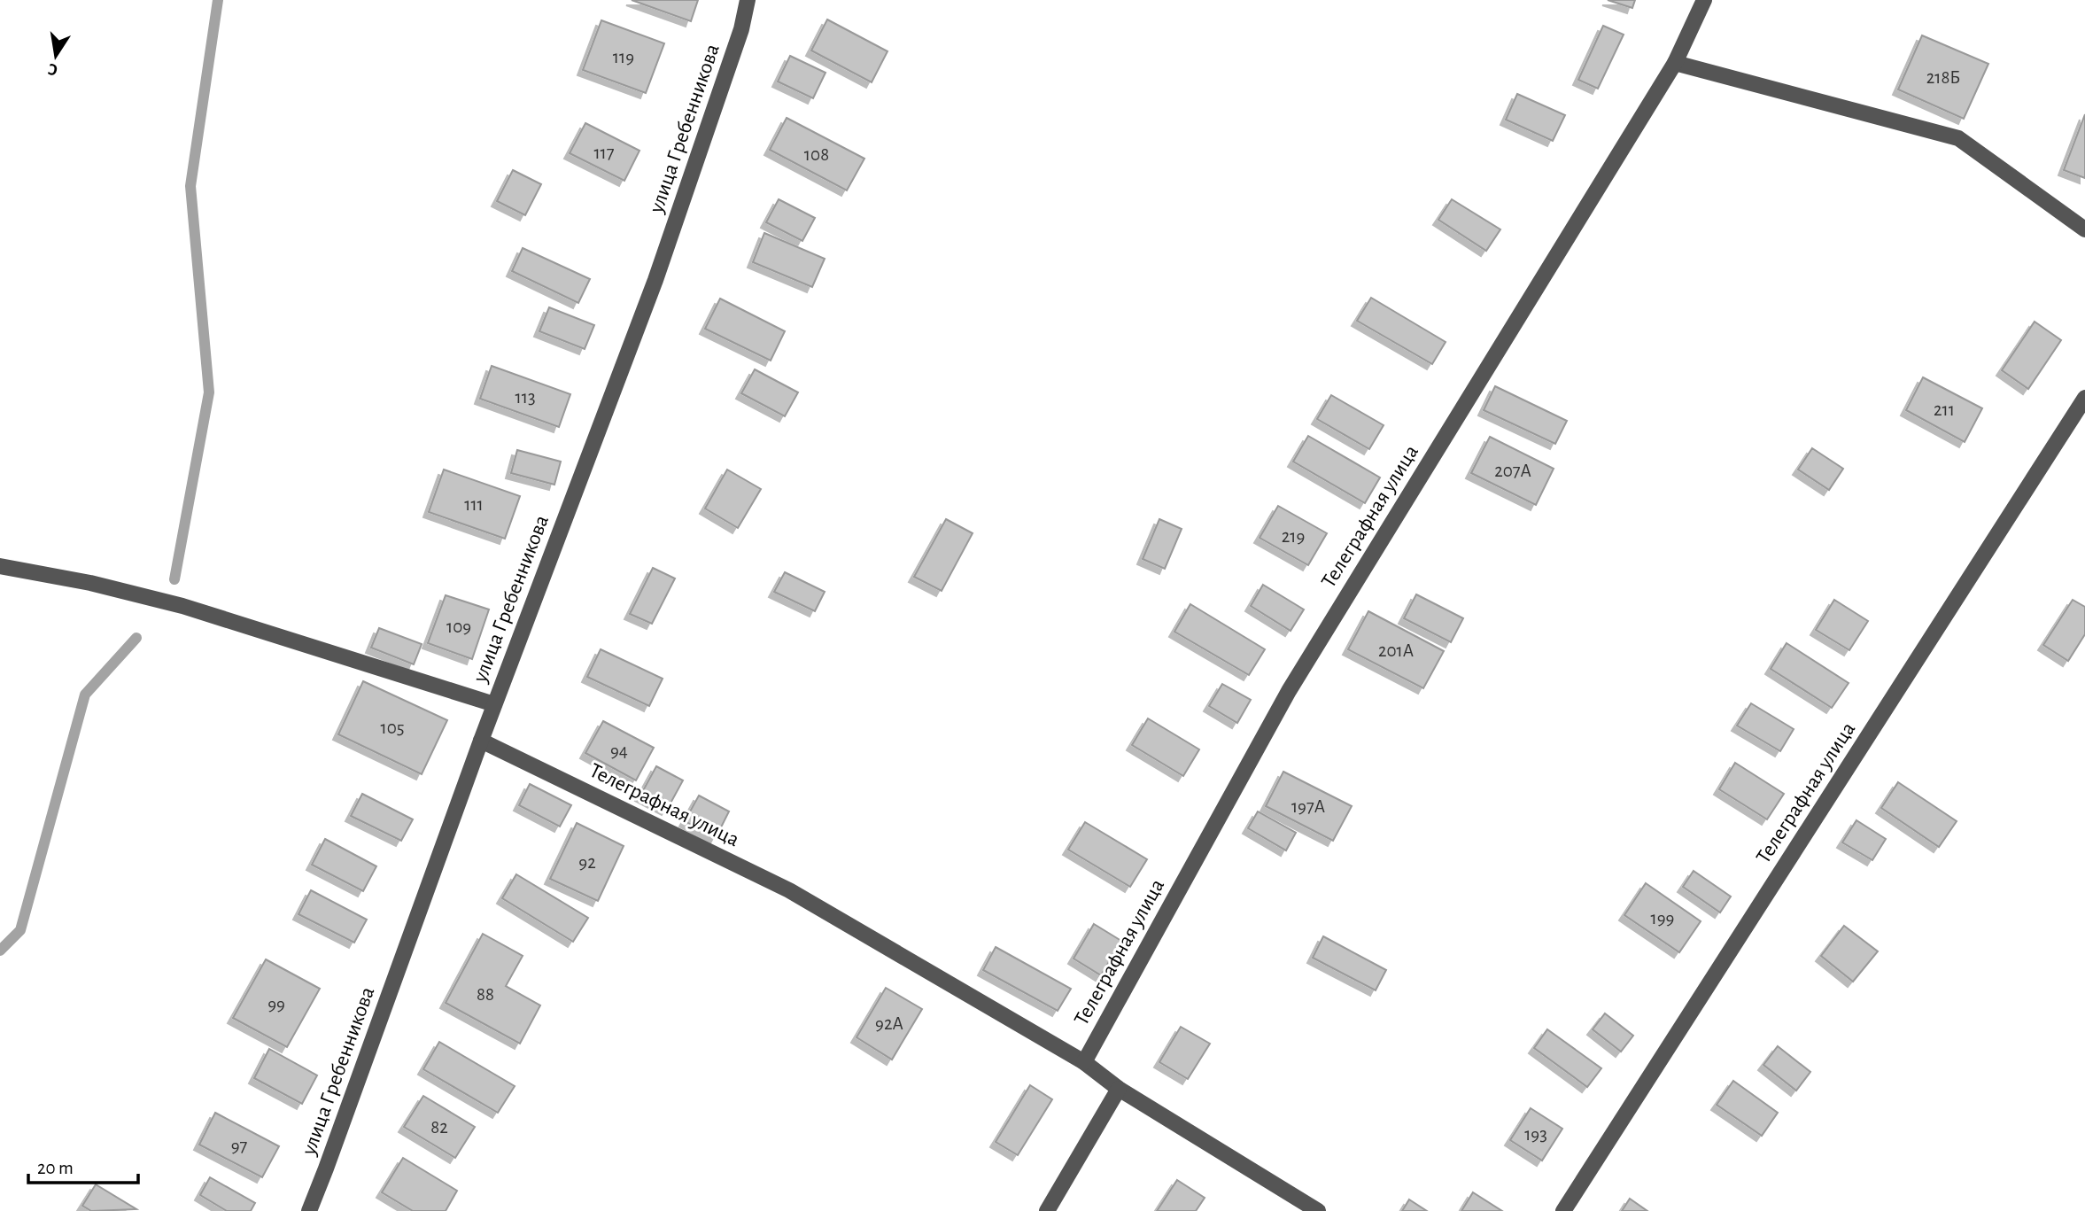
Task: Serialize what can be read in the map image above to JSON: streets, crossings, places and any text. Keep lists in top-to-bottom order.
{
  "streets": {
    "street": ["улица Гребенникова", "Телеграфная улица"]
  },
  "crossings": [
    ["улица Гребенникова", "Телеграфная улица"]
  ],
  "house_numbers": [
    "119",
    "218Б",
    "117",
    "108",
    "113",
    "211",
    "207А",
    "111",
    "219",
    "109",
    "201А",
    "105",
    "94",
    "197А",
    "92",
    "199",
    "88",
    "99",
    "92А",
    "82",
    "193",
    "97"
  ],
  "scale_bar": "20 m",
  "north": "bottom"
}
